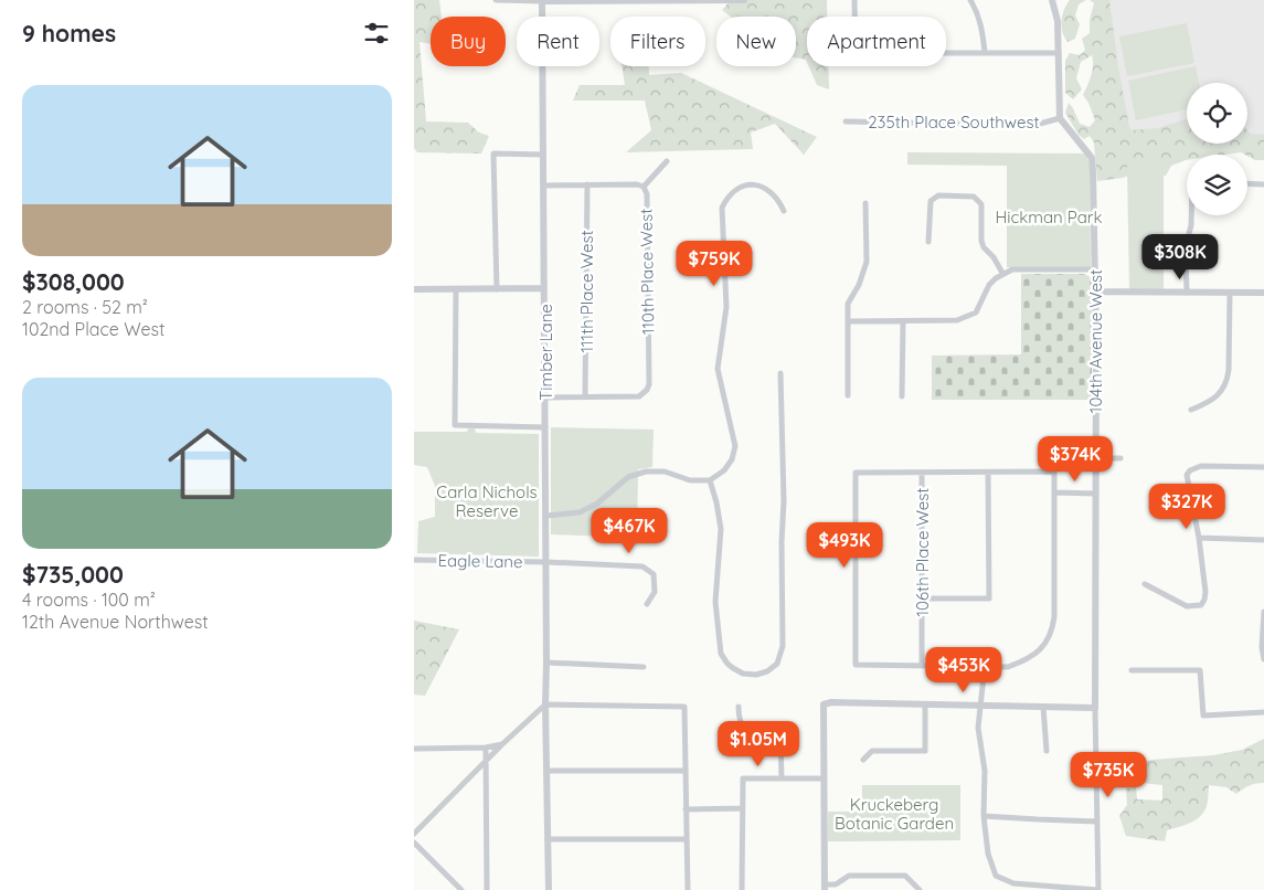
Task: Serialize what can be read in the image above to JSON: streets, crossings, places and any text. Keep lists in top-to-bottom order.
{
  "streets": {
    "street": [
      "235th Place Southwest",
      "110th Place West",
      "111th Place West",
      "104th Avenue West",
      "Timber Lane",
      "106th Place West",
      "Eagle Lane"
    ]
  },
  "crossings": [
    ["235th Place Southwest", "104th Avenue West"],
    ["110th Place West", "111th Place West"],
    ["Timber Lane", "Eagle Lane"]
  ],
  "parks": ["Hickman Park", "Carla Nichols Reserve", "Kruckeberg Botanic Garden"],
  "page": {
    "heading": "9 homes",
    "chip": [
      "Buy",
      "Rent",
      "Filters",
      "New",
      "Apartment"
    ],
    "list": [
      {
        "name": "$308,000",
        "note": "2 rooms · 52 m² · 102nd Place West"
      },
      {
        "name": "$735,000",
        "note": "4 rooms · 100 m² · 12th Avenue Northwest"
      }
    ],
    "price": [
      "$308K",
      "$759K",
      "$374K",
      "$327K",
      "$467K",
      "$493K",
      "$453K",
      "$1.05M",
      "$735K"
    ]
  }
}
